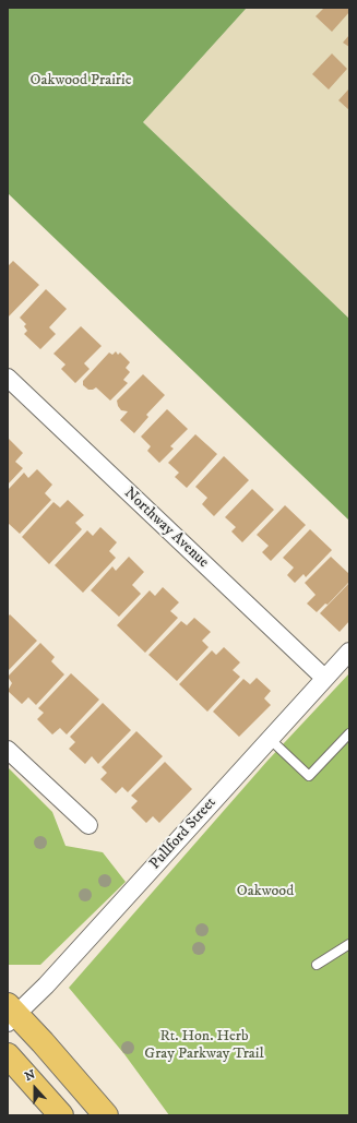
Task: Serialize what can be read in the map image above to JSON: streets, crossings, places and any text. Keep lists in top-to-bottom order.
{
  "streets": {
    "street": ["Northway Avenue", "Pullford Street"]
  },
  "crossings": [
    ["Northway Avenue", "Pullford Street"]
  ],
  "parks": ["Oakwood Prairie", "Oakwood", "Rt. Hon. Herb Gray Parkway Trail"],
  "north": "top"
}
